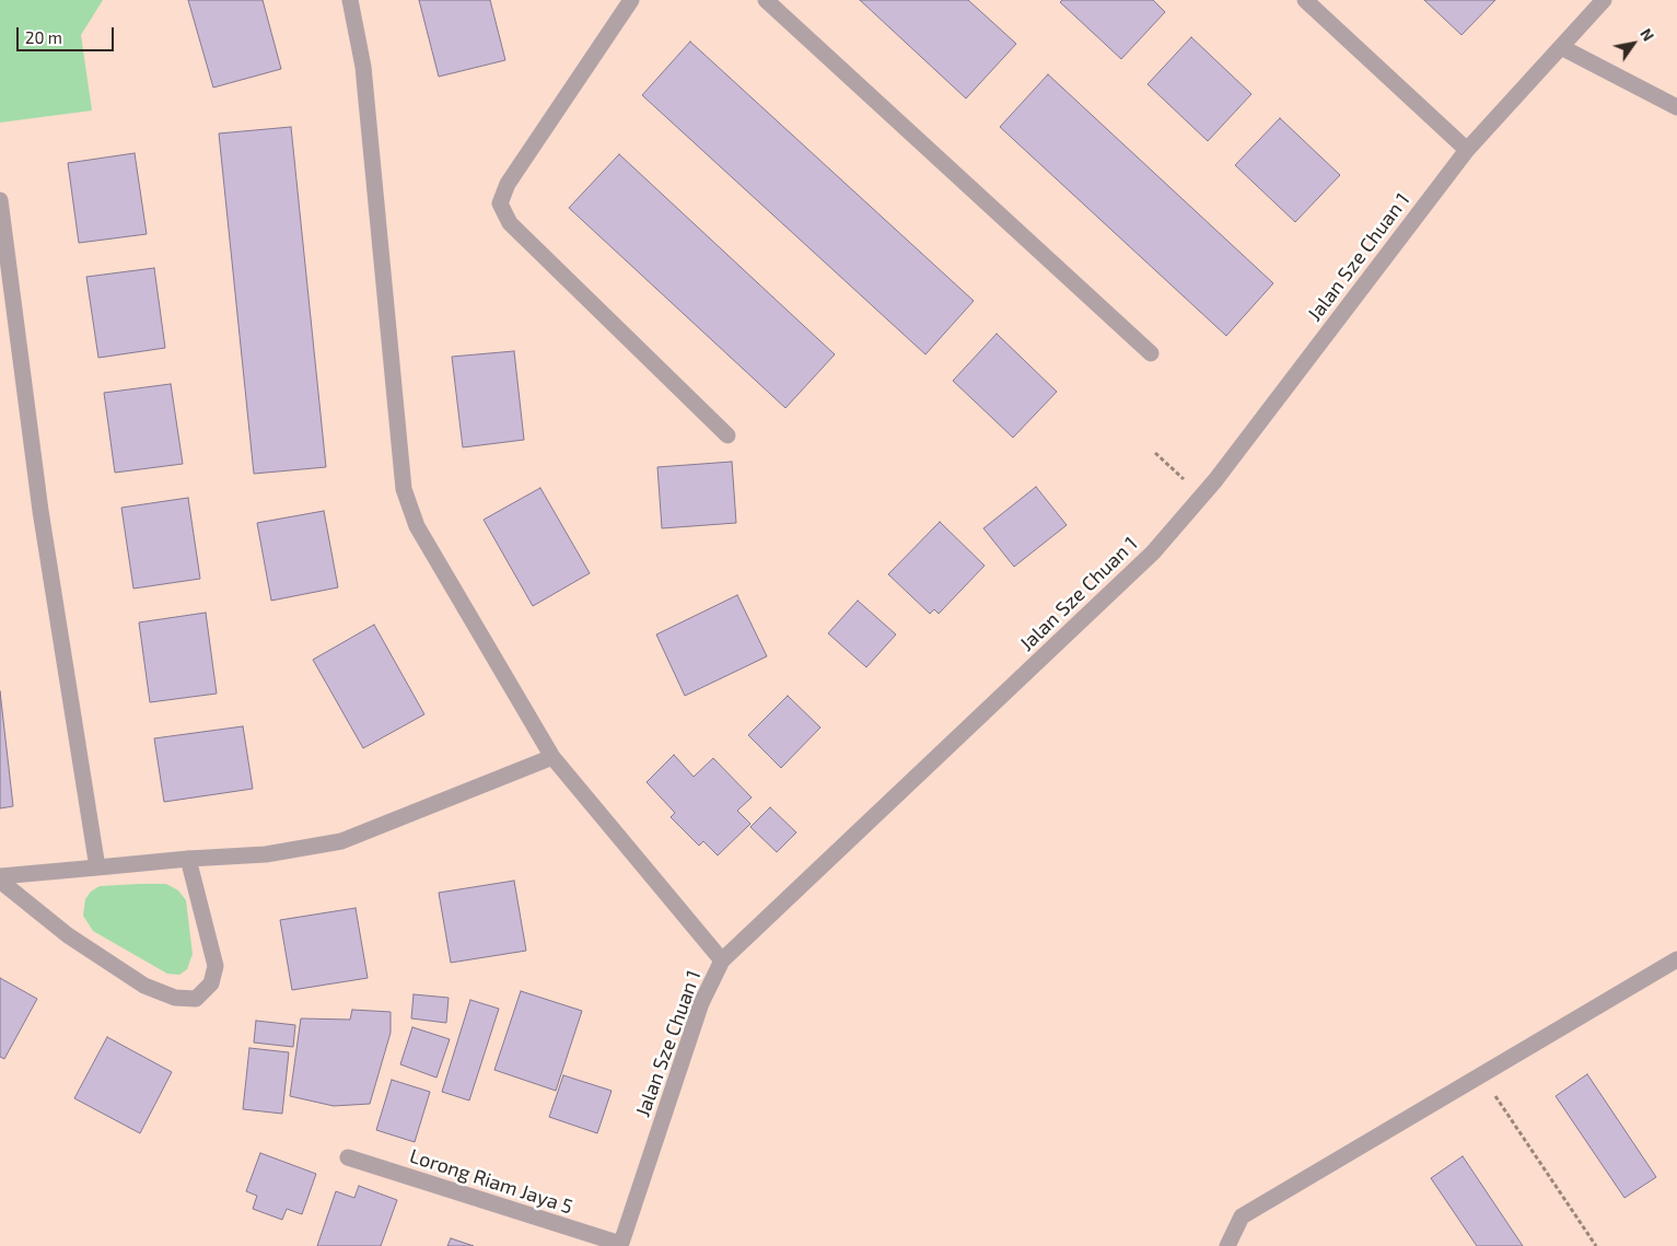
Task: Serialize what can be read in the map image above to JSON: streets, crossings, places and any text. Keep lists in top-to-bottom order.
{
  "streets": {
    "street": ["Jalan Sze Chuan 1", "Lorong Riam Jaya 5"]
  },
  "crossings": [
    ["Jalan Sze Chuan 1", "Lorong Riam Jaya 5"]
  ],
  "scale_bar": "20 m",
  "north": "top right"
}
